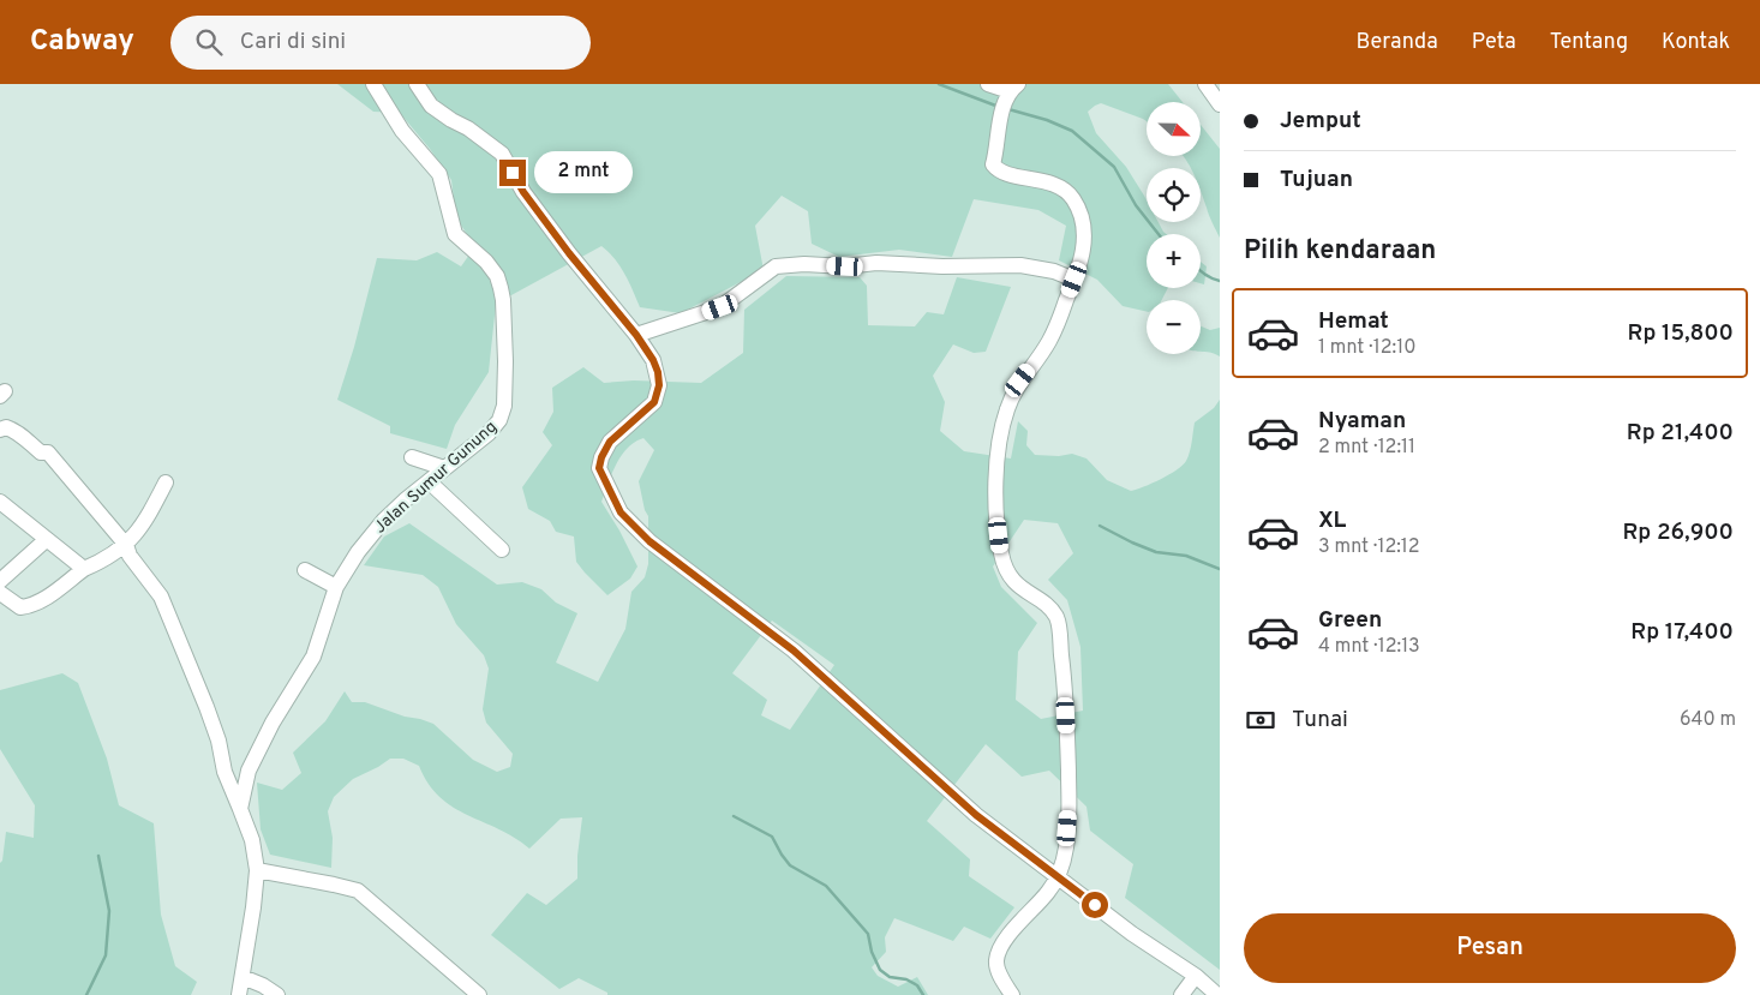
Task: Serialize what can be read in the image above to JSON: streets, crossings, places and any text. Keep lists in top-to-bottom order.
{
  "streets": {
    "street": ["Jalan Sumur Gunung"]
  },
  "north": "right",
  "page": {
    "header": "Cabway",
    "search": "Cari di sini",
    "nav": [
      "Beranda",
      "Peta",
      "Tentang",
      "Kontak"
    ],
    "banner": ["Jemput", "Tujuan"],
    "map_buttons": ["+", "−"],
    "bubble": "2 mnt",
    "heading": "Pilih kendaraan",
    "list": [
      {
        "name": "Hemat",
        "note": "1 mnt · 12:10",
        "value": "Rp 15,800"
      },
      {
        "name": "Nyaman",
        "note": "2 mnt · 12:11",
        "value": "Rp 21,400"
      },
      {
        "name": "XL",
        "note": "3 mnt · 12:12",
        "value": "Rp 26,900"
      },
      {
        "name": "Green",
        "note": "4 mnt · 12:13",
        "value": "Rp 17,400"
      }
    ],
    "pay": ["Tunai", "640 m"],
    "buttons": "Pesan"
  }
}
